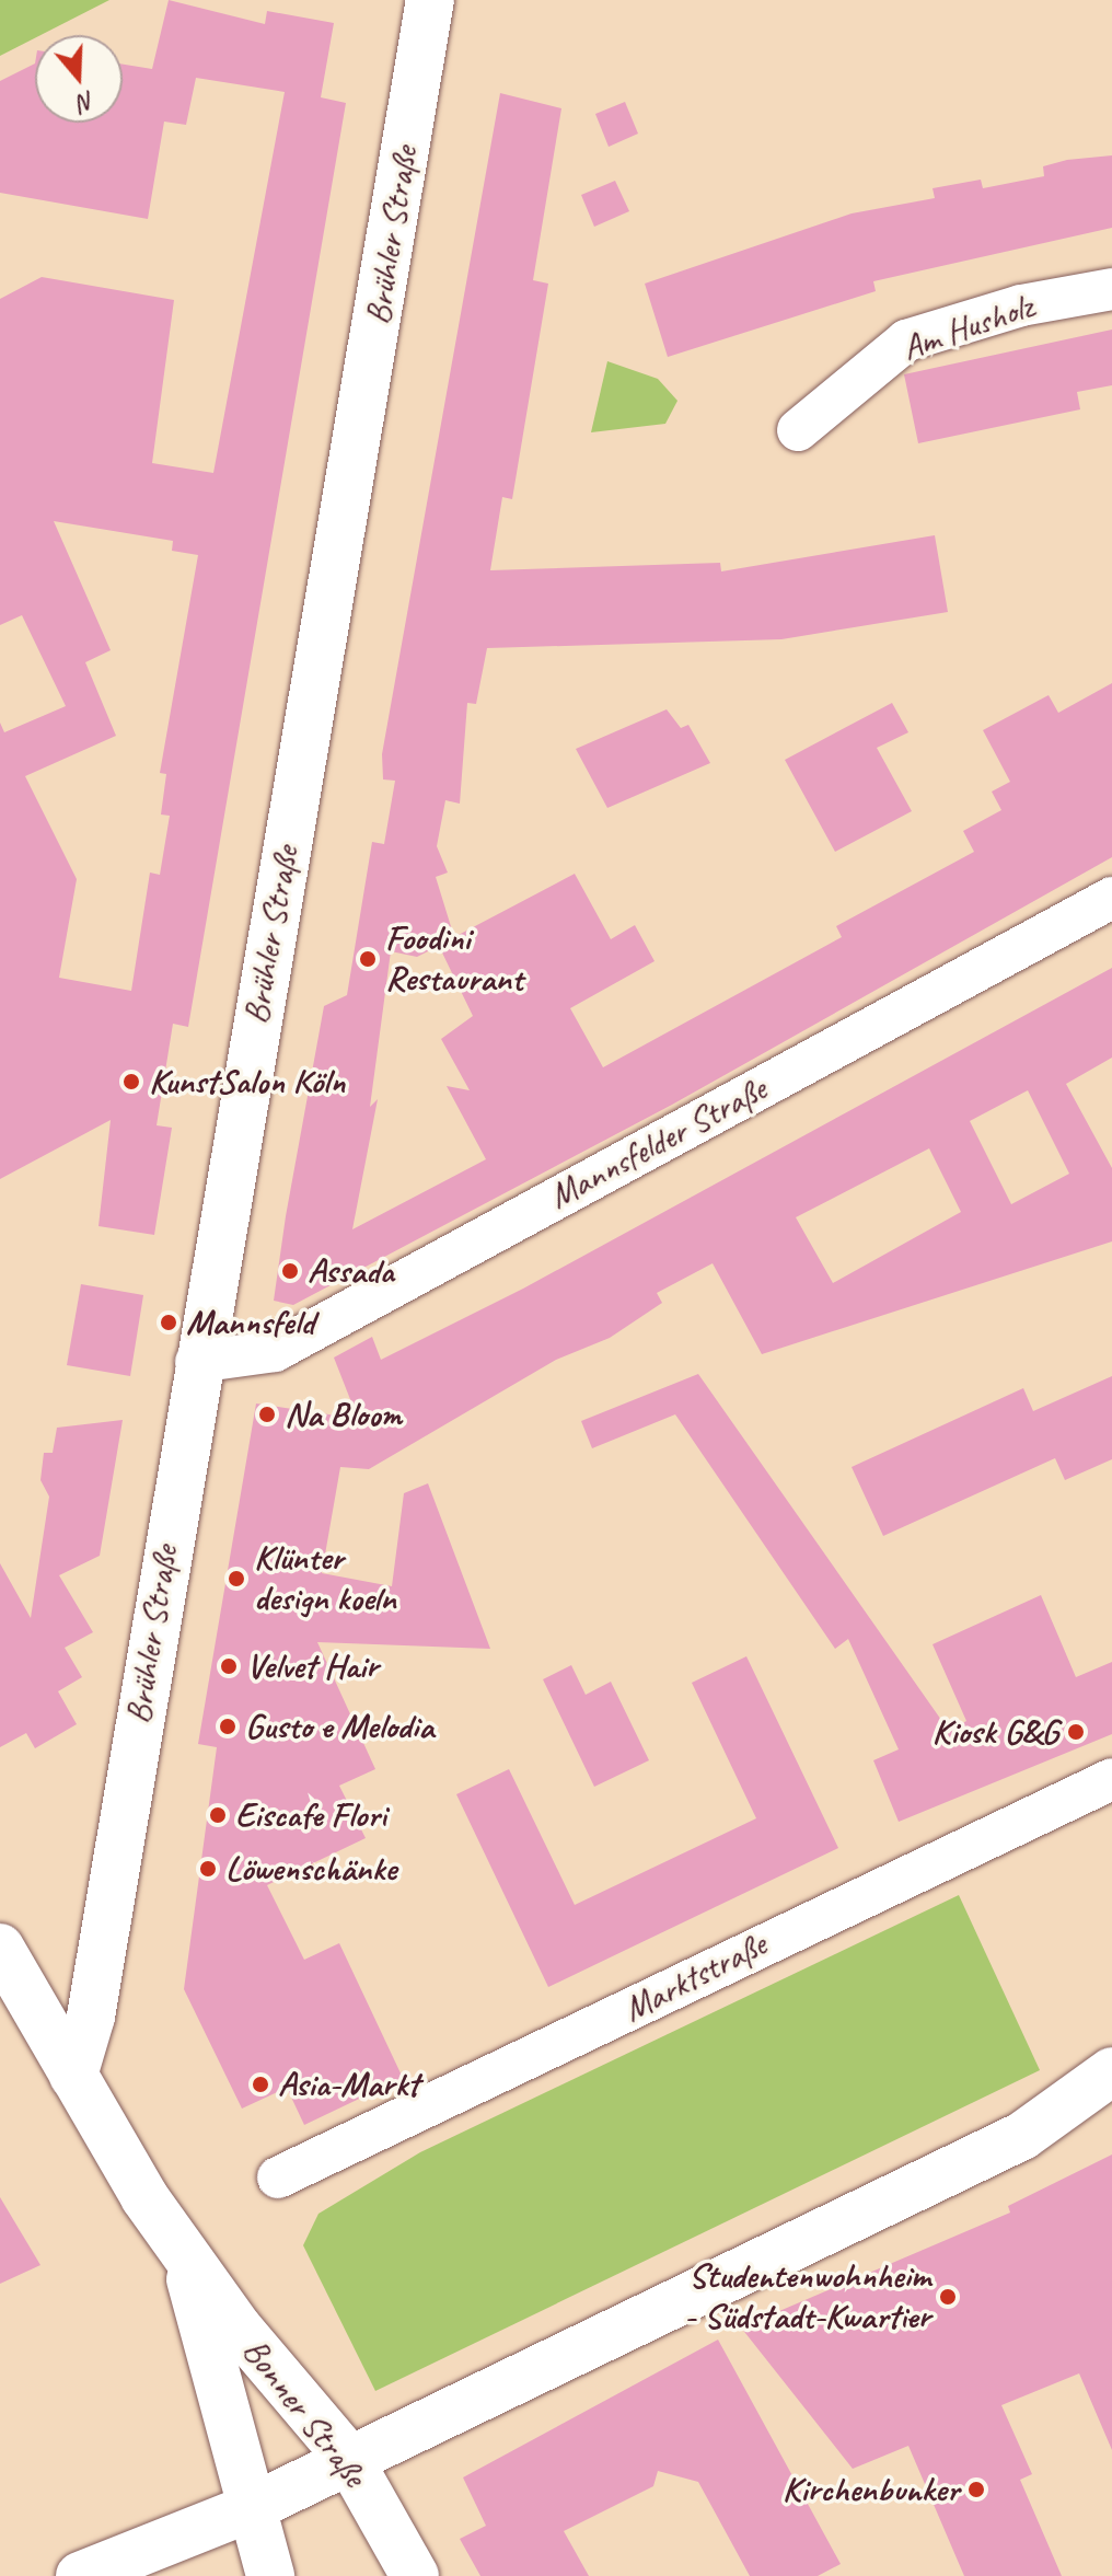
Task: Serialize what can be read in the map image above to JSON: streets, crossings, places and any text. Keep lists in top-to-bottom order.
{
  "streets": {
    "main road": ["Brühler Straße", "Bonner Straße"],
    "street": ["Am Husholz", "Mannsfelder Straße", "Marktstraße"]
  },
  "crossings": [
    ["Brühler Straße", "Mannsfelder Straße"],
    ["Brühler Straße", "Bonner Straße"]
  ],
  "places": [
    "Foodini Restaurant",
    "KunstSalon Köln",
    "Assada",
    "Mannsfeld",
    "Na Bloom",
    "Klünter design koeln",
    "Velvet Hair",
    "Gusto e Melodia",
    "Kiosk G&G",
    "Eiscafe Flori",
    "Löwenschänke",
    "Asia-Markt",
    "Studentenwohnheim - Südstadt-Kwartier",
    "Kirchenbunker"
  ],
  "north": "bottom"
}
